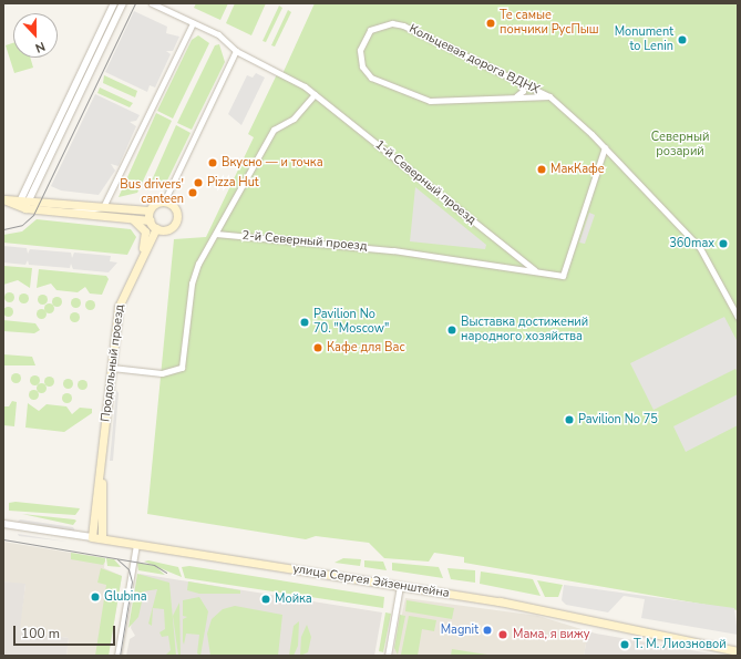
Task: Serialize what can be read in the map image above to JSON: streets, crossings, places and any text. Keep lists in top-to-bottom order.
{
  "streets": {
    "main road": ["Продольный проезд", "улица Сергея Эйзенштейна"],
    "street": ["Кольцевая дорога ВДНХ", "1-й Северный проезд", "2-й Северный проезд"]
  },
  "crossings": [
    ["Кольцевая дорога ВДНХ", "2-й Северный проезд"],
    ["1-й Северный проезд", "2-й Северный проезд"],
    ["Продольный проезд", "улица Сергея Эйзенштейна"]
  ],
  "parks": ["Северный розарий"],
  "places": [
    "Те самые пончики РусПыш",
    "Monument to Lenin",
    "Вкусно — и точка",
    "МакКафе",
    "Pizza Hut",
    "Bus drivers' canteen",
    "360max",
    "Pavilion No 70. \"Moscow\"",
    "Выставка достижений народного хозяйства",
    "Кафе для Вас",
    "Pavilion No 75",
    "Glubina",
    "Мойка",
    "Magnit",
    "Мама, я вижу",
    "Т. М. Лиозновой"
  ],
  "scale_bar": "100 m",
  "north": "bottom"
}
